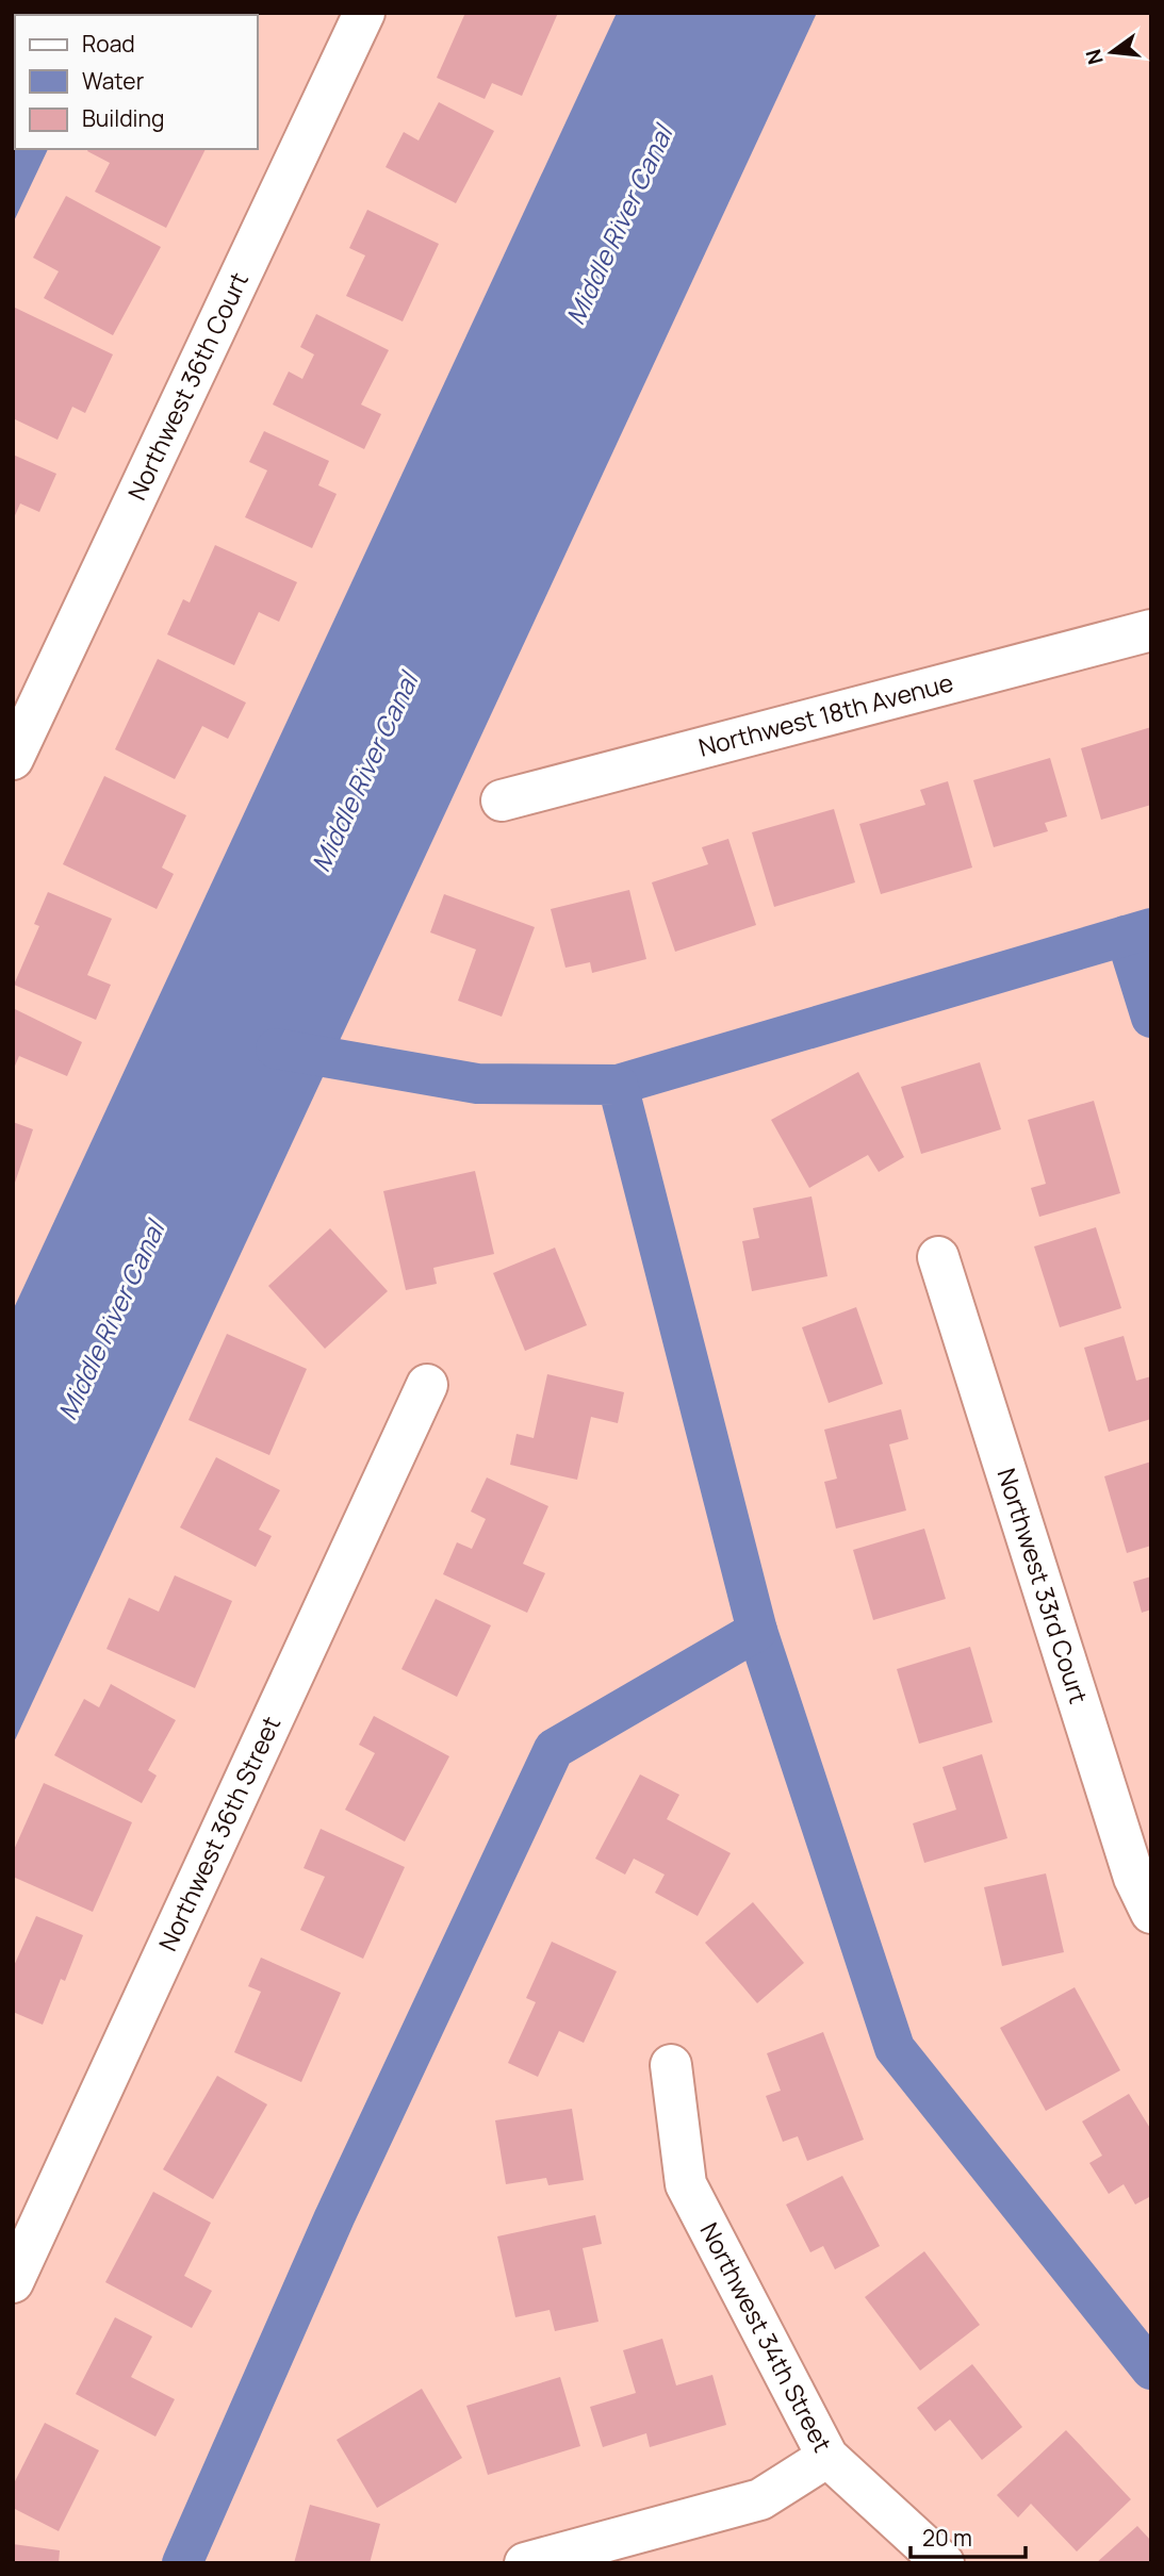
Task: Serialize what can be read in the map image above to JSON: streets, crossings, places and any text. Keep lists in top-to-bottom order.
{
  "streets": {
    "street": [
      "Northwest 36th Court",
      "Northwest 18th Avenue",
      "Northwest 33rd Court",
      "Northwest 36th Street",
      "Northwest 34th Street"
    ]
  },
  "water": ["Middle River Canal"],
  "legend": ["Road", "Water", "Building"],
  "scale_bar": "20 m",
  "north": "left"
}
